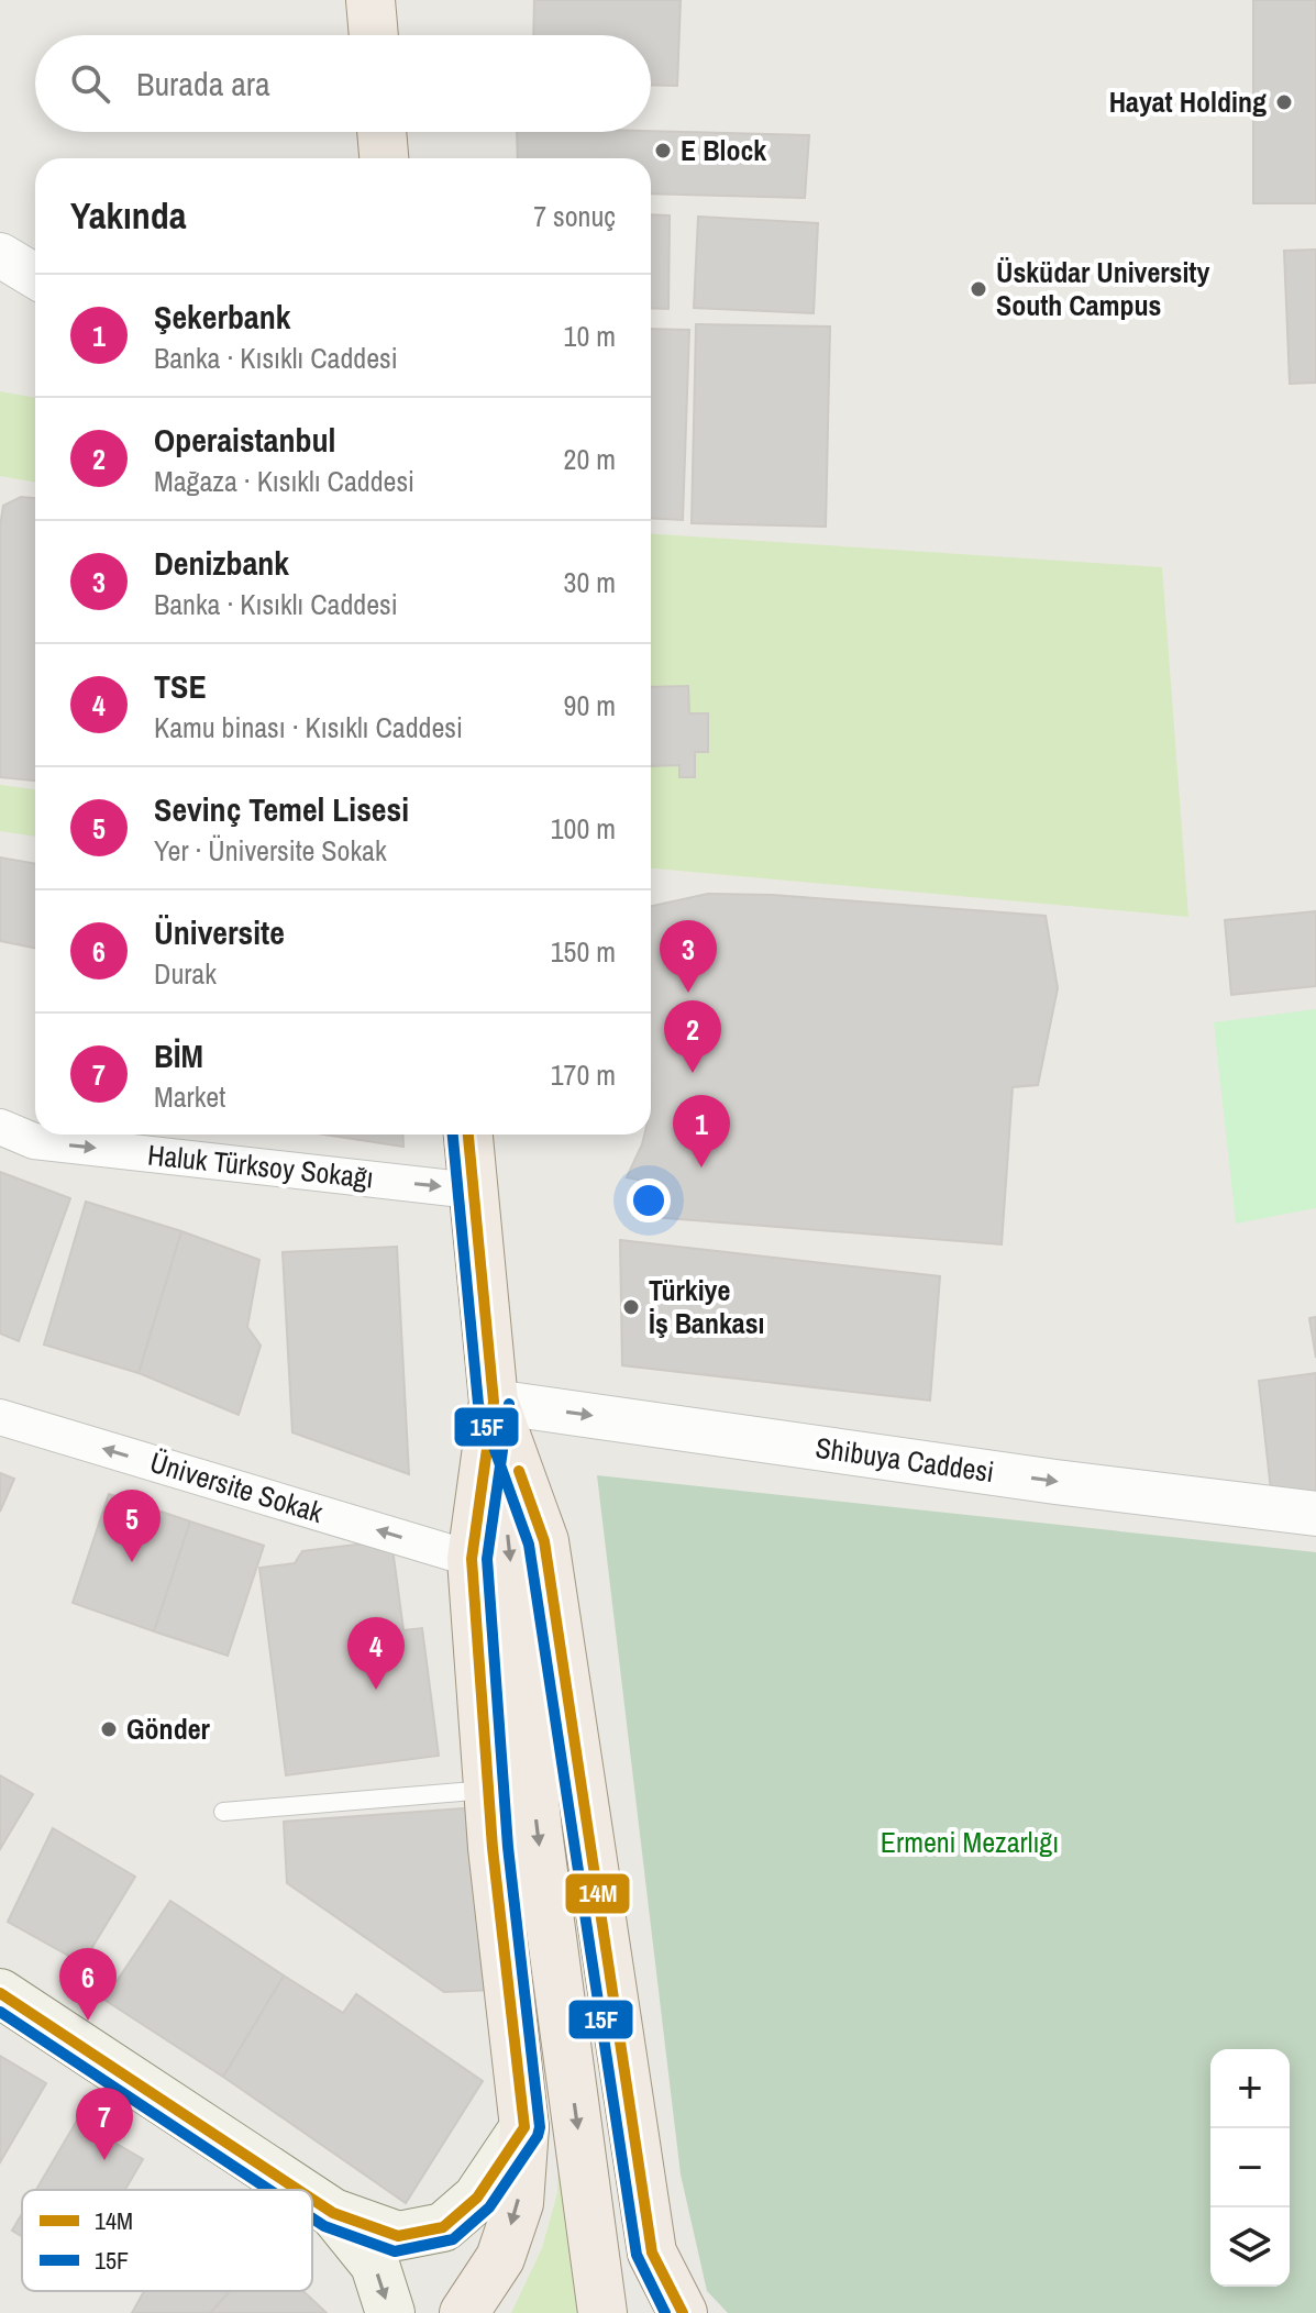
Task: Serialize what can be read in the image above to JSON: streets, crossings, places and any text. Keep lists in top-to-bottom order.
{
  "streets": {
    "street": ["Haluk Türksoy Sokağı", "Shibuya Caddesi", "Üniversite Sokak"]
  },
  "one_way": ["Haluk Türksoy Sokağı", "Shibuya Caddesi", "Üniversite Sokak"],
  "parks": ["Ermeni Mezarlığı"],
  "places": [
    "Hayat Holding",
    "E Block",
    "Üsküdar University South Campus",
    "Türkiye İş Bankası",
    "Gönder"
  ],
  "lines": ["transit line 14M", "transit line 15F"],
  "legend": ["14M", "15F"],
  "page": {
    "search": "Burada ara",
    "heading": ["Yakında", "7 sonuç"],
    "list": [
      {
        "mark": "1",
        "name": "Şekerbank",
        "note": "Banka · Kısıklı Caddesi",
        "value": "10 m"
      },
      {
        "mark": "2",
        "name": "Operaistanbul",
        "note": "Mağaza · Kısıklı Caddesi",
        "value": "20 m"
      },
      {
        "mark": "3",
        "name": "Denizbank",
        "note": "Banka · Kısıklı Caddesi",
        "value": "30 m"
      },
      {
        "mark": "4",
        "name": "TSE",
        "note": "Kamu binası · Kısıklı Caddesi",
        "value": "90 m"
      },
      {
        "mark": "5",
        "name": "Sevinç Temel Lisesi",
        "note": "Yer · Üniversite Sokak",
        "value": "100 m"
      },
      {
        "mark": "6",
        "name": "Üniversite",
        "note": "Durak",
        "value": "150 m"
      },
      {
        "mark": "7",
        "name": "BİM",
        "note": "Market",
        "value": "170 m"
      }
    ],
    "pins": [
      "3",
      "2",
      "1",
      "5",
      "4",
      "6",
      "7"
    ],
    "map_buttons": ["+", "−"]
  }
}
